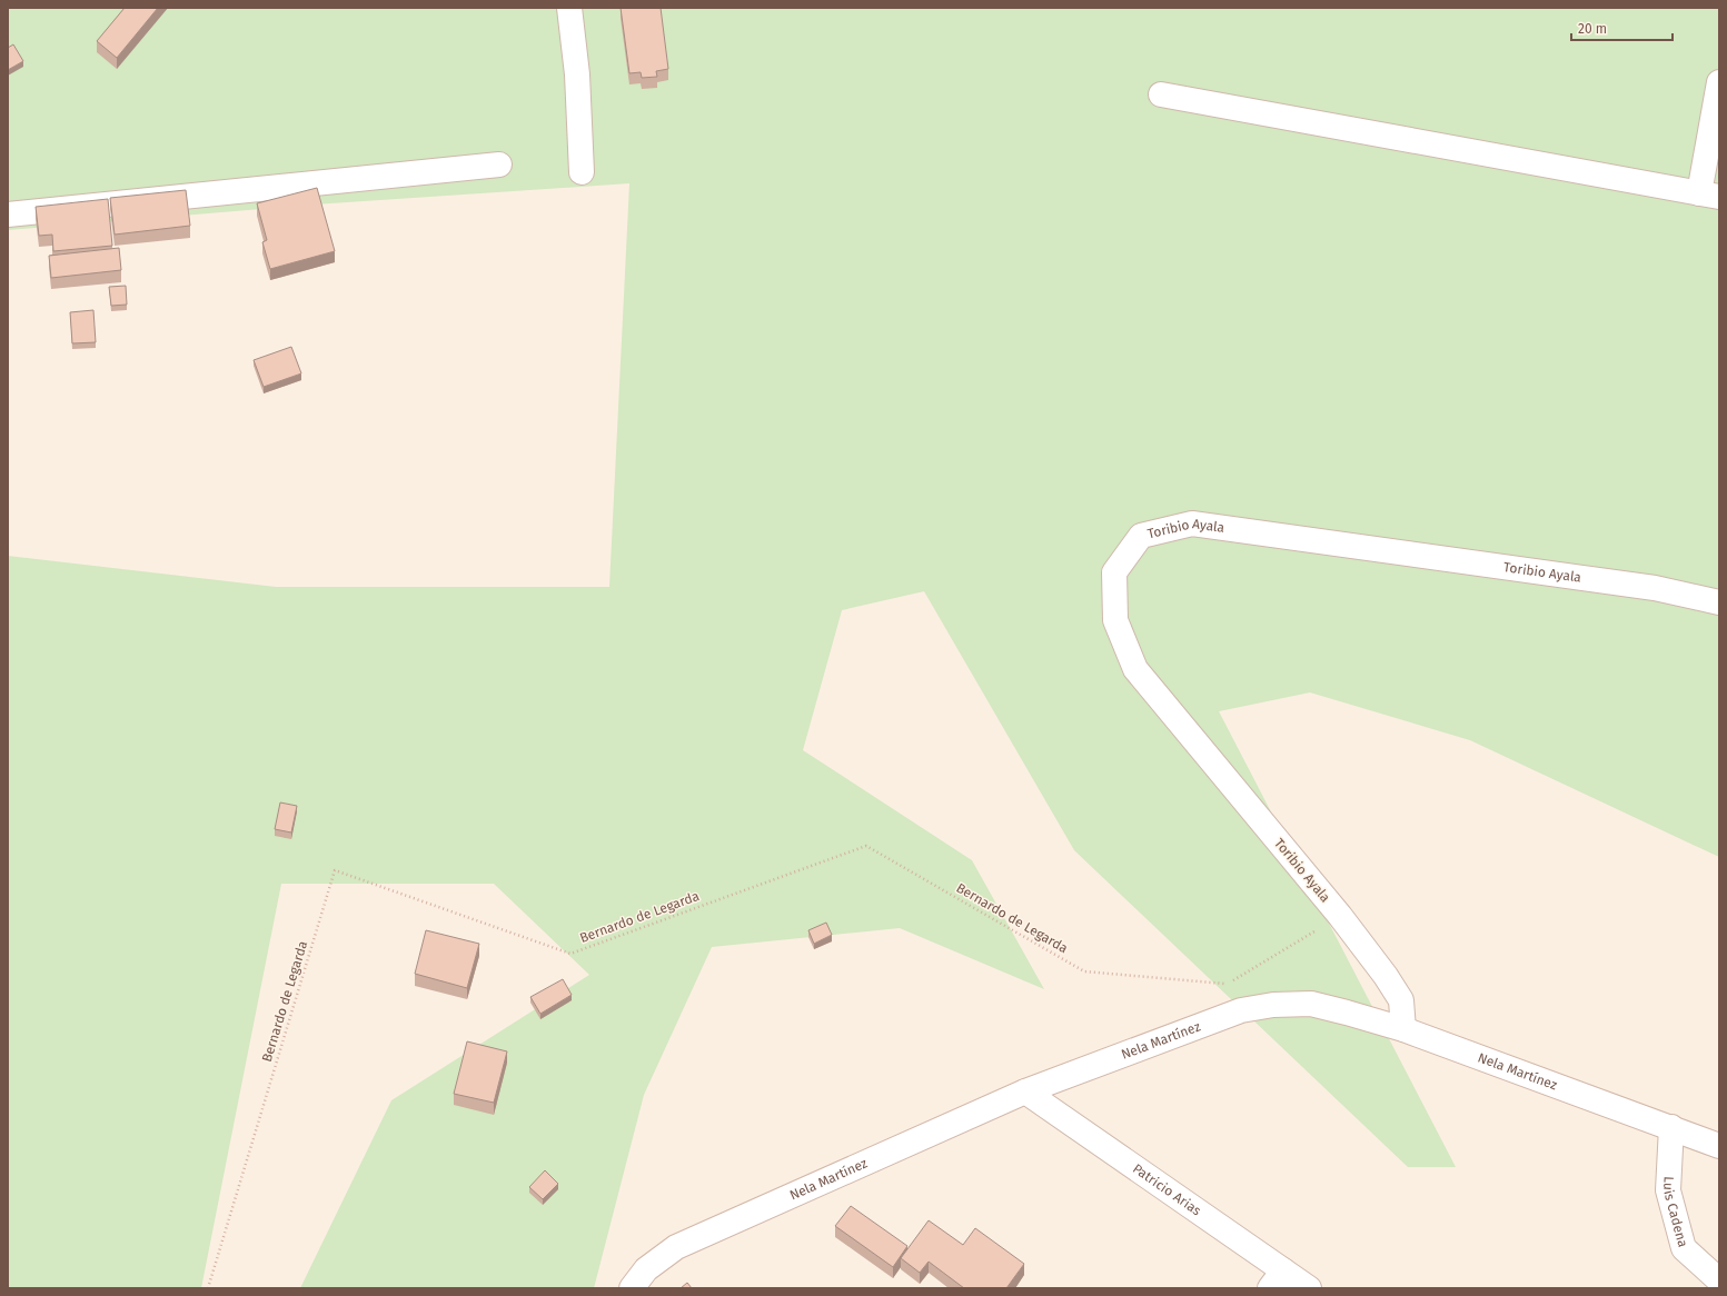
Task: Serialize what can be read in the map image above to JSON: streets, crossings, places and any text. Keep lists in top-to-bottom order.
{
  "streets": {
    "street": [
      "Toribio Ayala",
      "Nela Martínez",
      "Patricio Arias",
      "Luis Cadena"
    ],
    "path": ["Bernardo de Legarda"]
  },
  "crossings": [
    ["Toribio Ayala", "Bernardo de Legarda"],
    ["Toribio Ayala", "Nela Martínez"],
    ["Nela Martínez", "Patricio Arias"],
    ["Nela Martínez", "Luis Cadena"]
  ],
  "scale_bar": "20 m"
}
